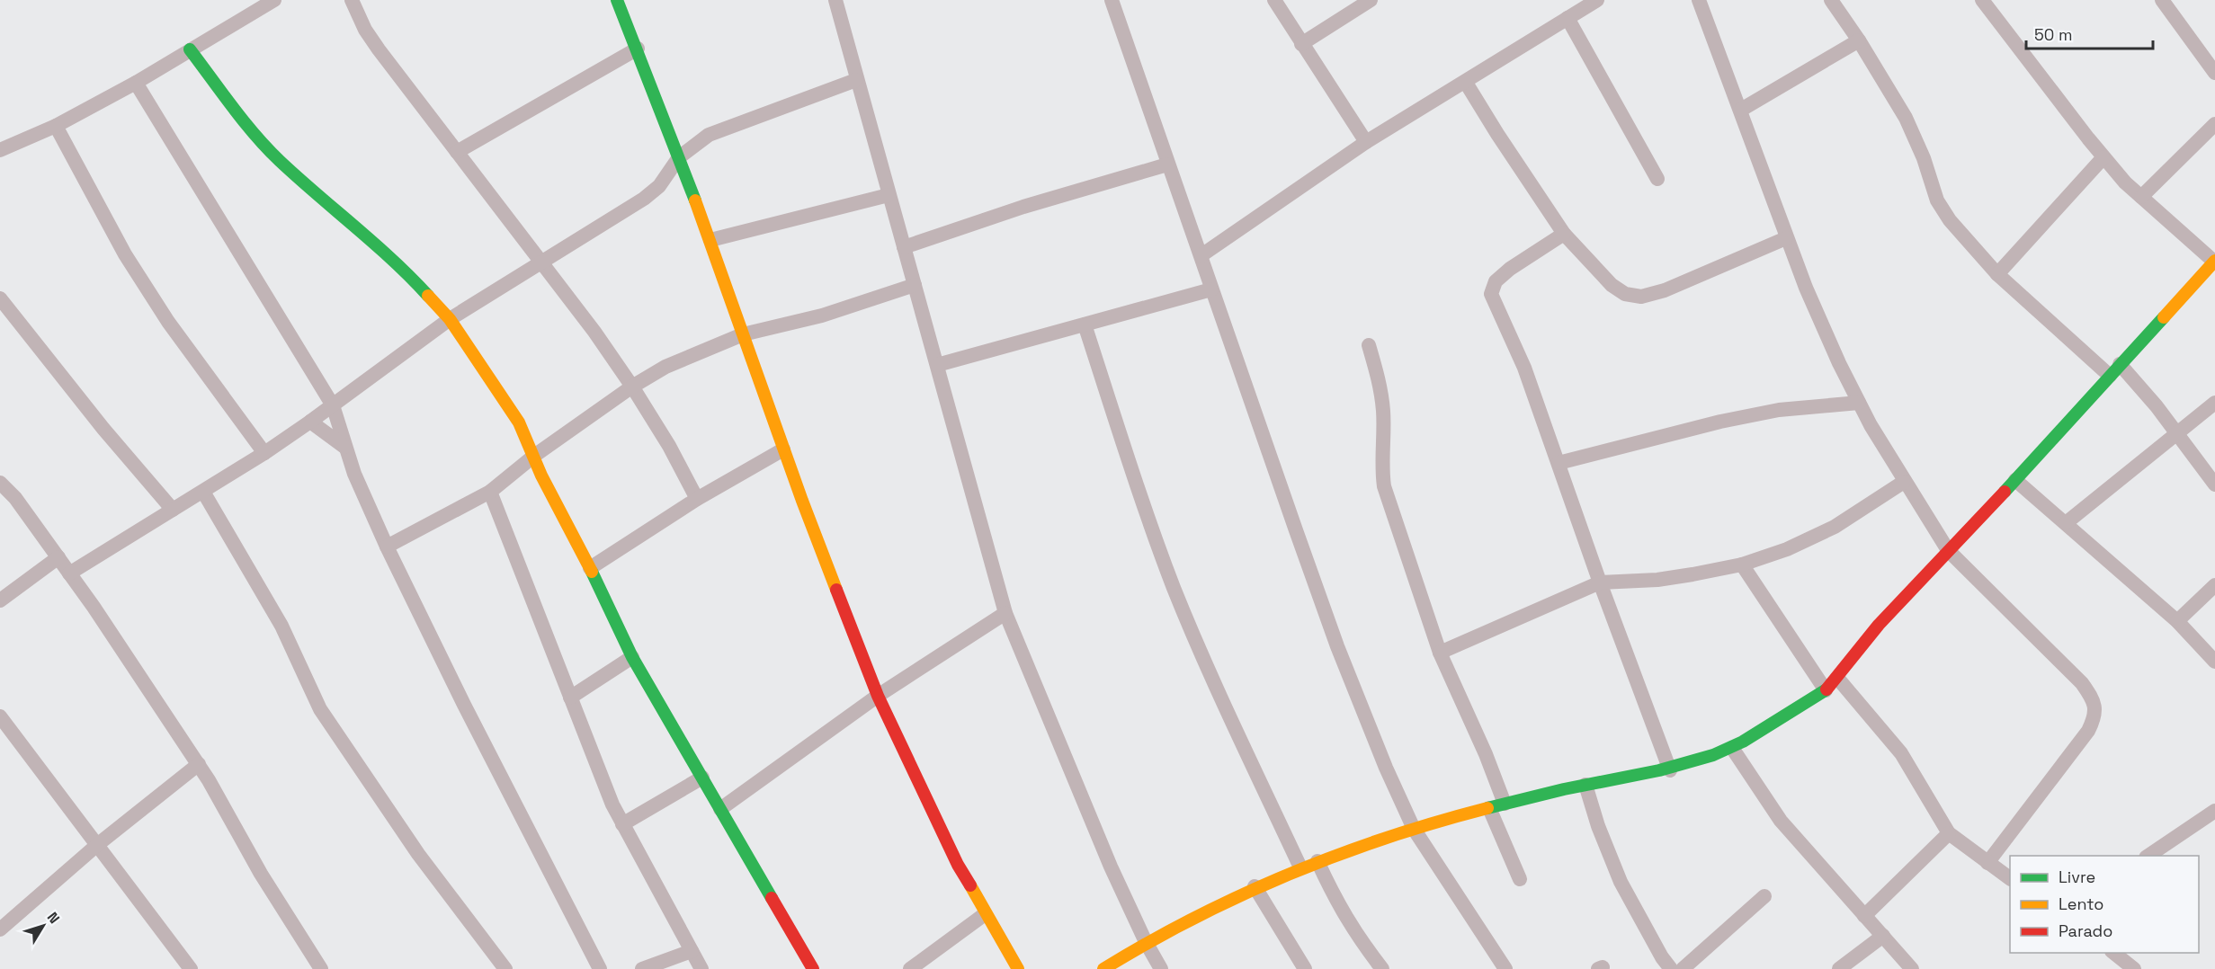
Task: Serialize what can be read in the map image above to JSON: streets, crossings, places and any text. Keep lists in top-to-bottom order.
{
  "legend": ["Livre", "Lento", "Parado"],
  "scale_bar": "50 m",
  "north": "top right"
}
